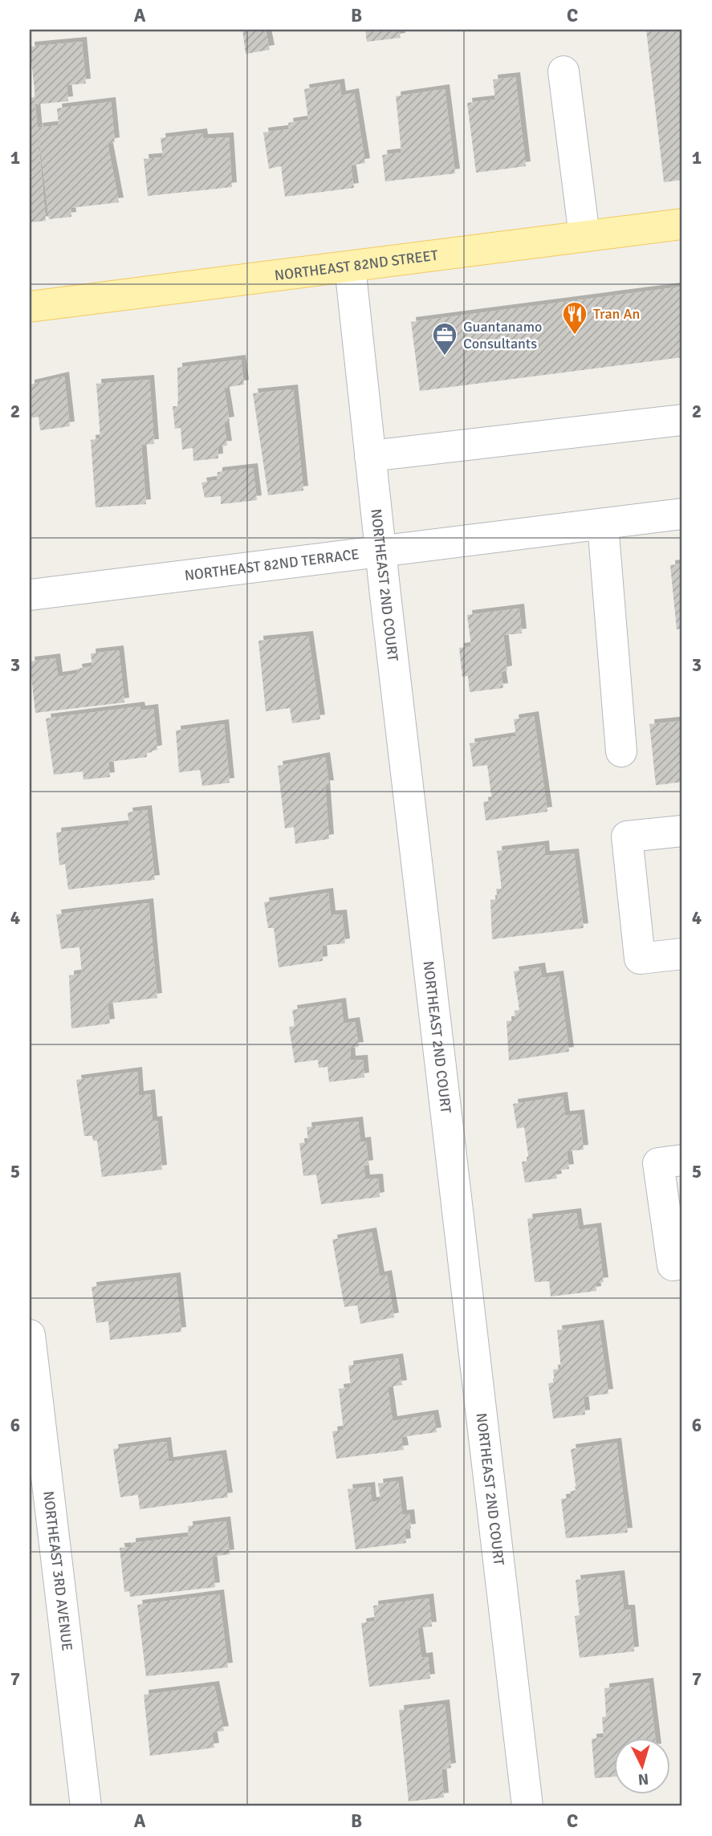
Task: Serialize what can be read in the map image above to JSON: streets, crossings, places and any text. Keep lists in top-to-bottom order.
{
  "streets": {
    "main road": ["NORTHEAST 82ND STREET"],
    "street": ["NORTHEAST 82ND TERRACE", "NORTHEAST 2ND COURT", "NORTHEAST 3RD AVENUE"]
  },
  "crossings": [
    ["NORTHEAST 82ND STREET", "NORTHEAST 2ND COURT"],
    ["NORTHEAST 82ND TERRACE", "NORTHEAST 2ND COURT"]
  ],
  "places": {
    "restaurant": ["Tran An"],
    "office": ["Guantanamo Consultants"]
  },
  "north": "bottom",
  "grid": {
    "columns": ["A", "B", "C"],
    "rows": [
      "1",
      "2",
      "3",
      "4",
      "5",
      "6",
      "7"
    ]
  }
}
